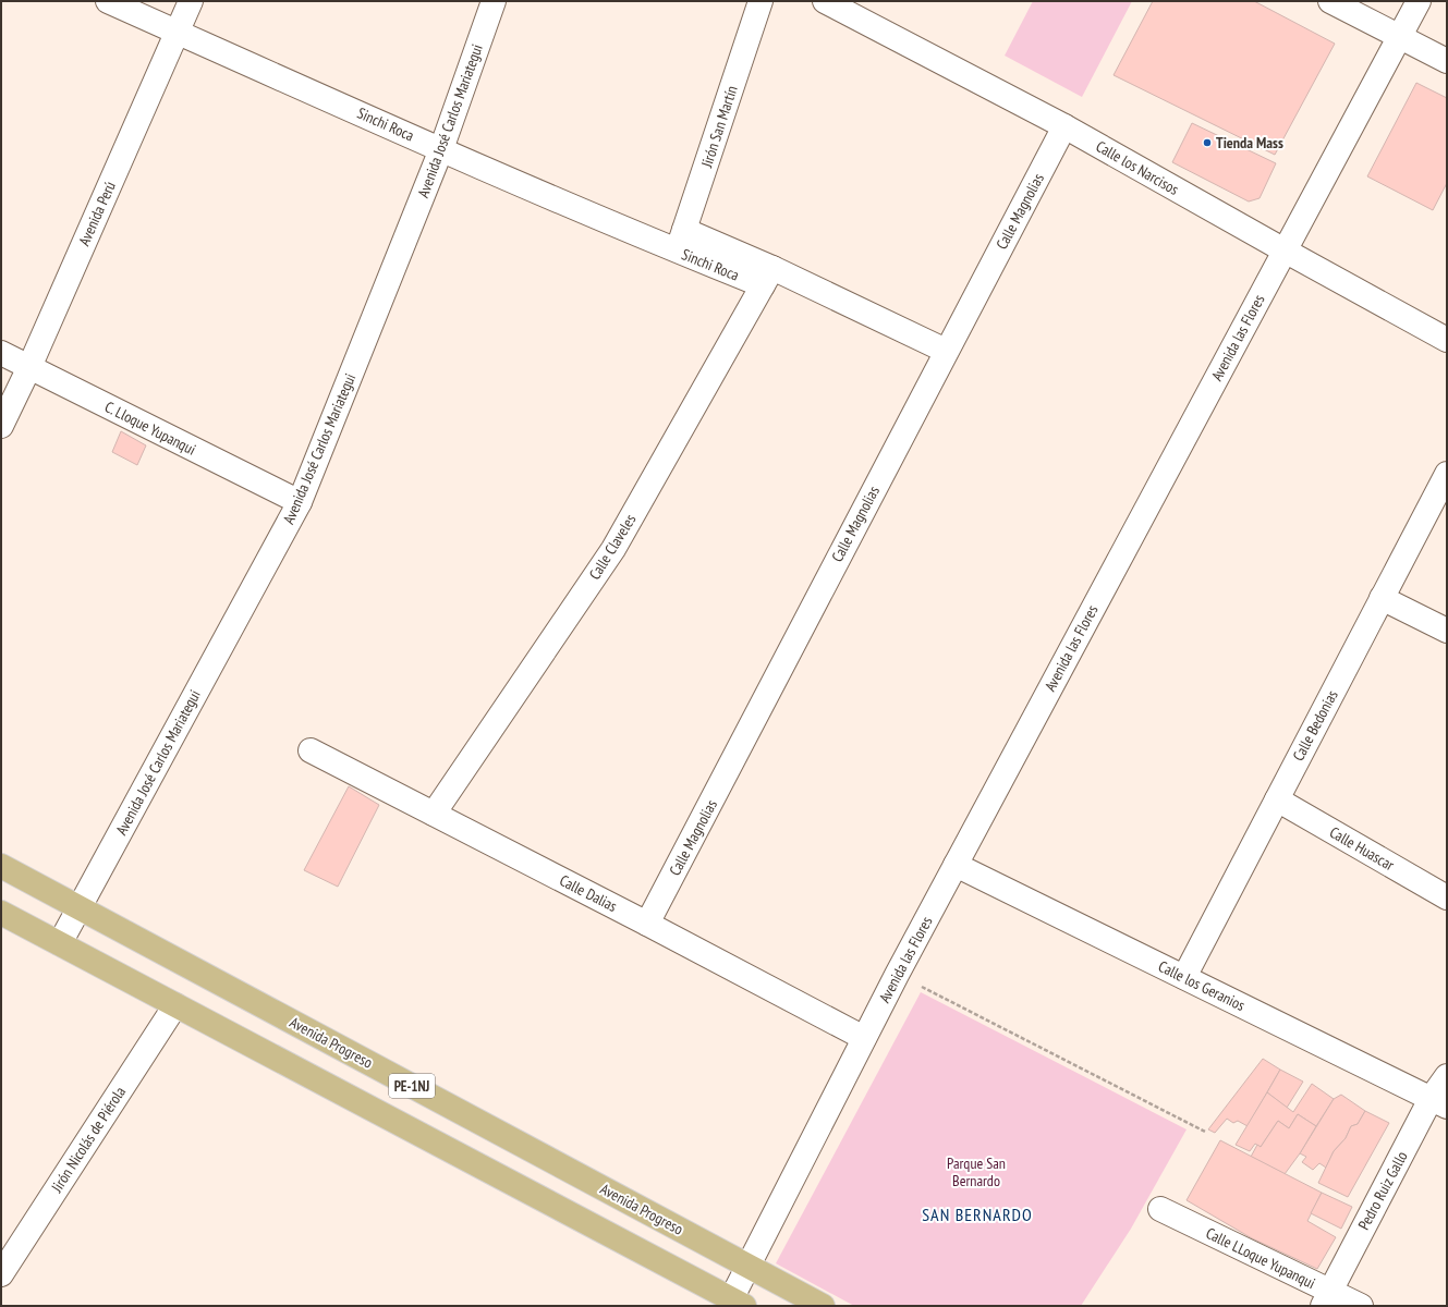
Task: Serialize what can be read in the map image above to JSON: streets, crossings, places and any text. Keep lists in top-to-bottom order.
{
  "streets": {
    "main road": ["Avenida Progreso", "PE-1NJ"],
    "street": [
      "Avenida José Carlos Mariategui",
      "Sinchi Roca",
      "Jirón San Martín",
      "Calle los Narcisos",
      "Calle Magnolias",
      "Avenida Perú",
      "Avenida las Flores",
      "C. Lloque Yupanqui",
      "Calle Claveles",
      "Calle Bedonias",
      "Calle Huascar",
      "Calle Dalias",
      "Calle los Geranios",
      "Jirón Nicolás de Piérola",
      "Pedro Ruiz Gallo",
      "Calle LLoque Yupanqui"
    ]
  },
  "crossings": [
    ["Avenida José Carlos Mariategui", "Sinchi Roca"],
    ["Avenida José Carlos Mariategui", "C. Lloque Yupanqui"],
    ["Avenida José Carlos Mariategui", "Avenida Progreso"],
    ["Avenida José Carlos Mariategui", "PE-1NJ"],
    ["Sinchi Roca", "Jirón San Martín"],
    ["Sinchi Roca", "Calle Magnolias"],
    ["Sinchi Roca", "Avenida Perú"],
    ["Sinchi Roca", "Calle Claveles"],
    ["Calle los Narcisos", "Calle Magnolias"],
    ["Calle los Narcisos", "Avenida las Flores"],
    ["Calle Magnolias", "Calle Dalias"],
    ["Avenida Perú", "C. Lloque Yupanqui"],
    ["Avenida las Flores", "Calle Dalias"],
    ["Avenida las Flores", "Calle los Geranios"],
    ["Avenida las Flores", "Avenida Progreso"],
    ["Avenida las Flores", "PE-1NJ"],
    ["Calle Claveles", "Calle Dalias"],
    ["Calle Bedonias", "Calle Huascar"],
    ["Calle Bedonias", "Calle los Geranios"],
    ["Calle los Geranios", "Pedro Ruiz Gallo"],
    ["PE-1NJ", "Jirón Nicolás de Piérola"],
    ["Pedro Ruiz Gallo", "Calle LLoque Yupanqui"]
  ],
  "districts": ["SAN BERNARDO"],
  "parks": ["Parque San Bernardo"],
  "places": ["Tienda Mass"]
}
